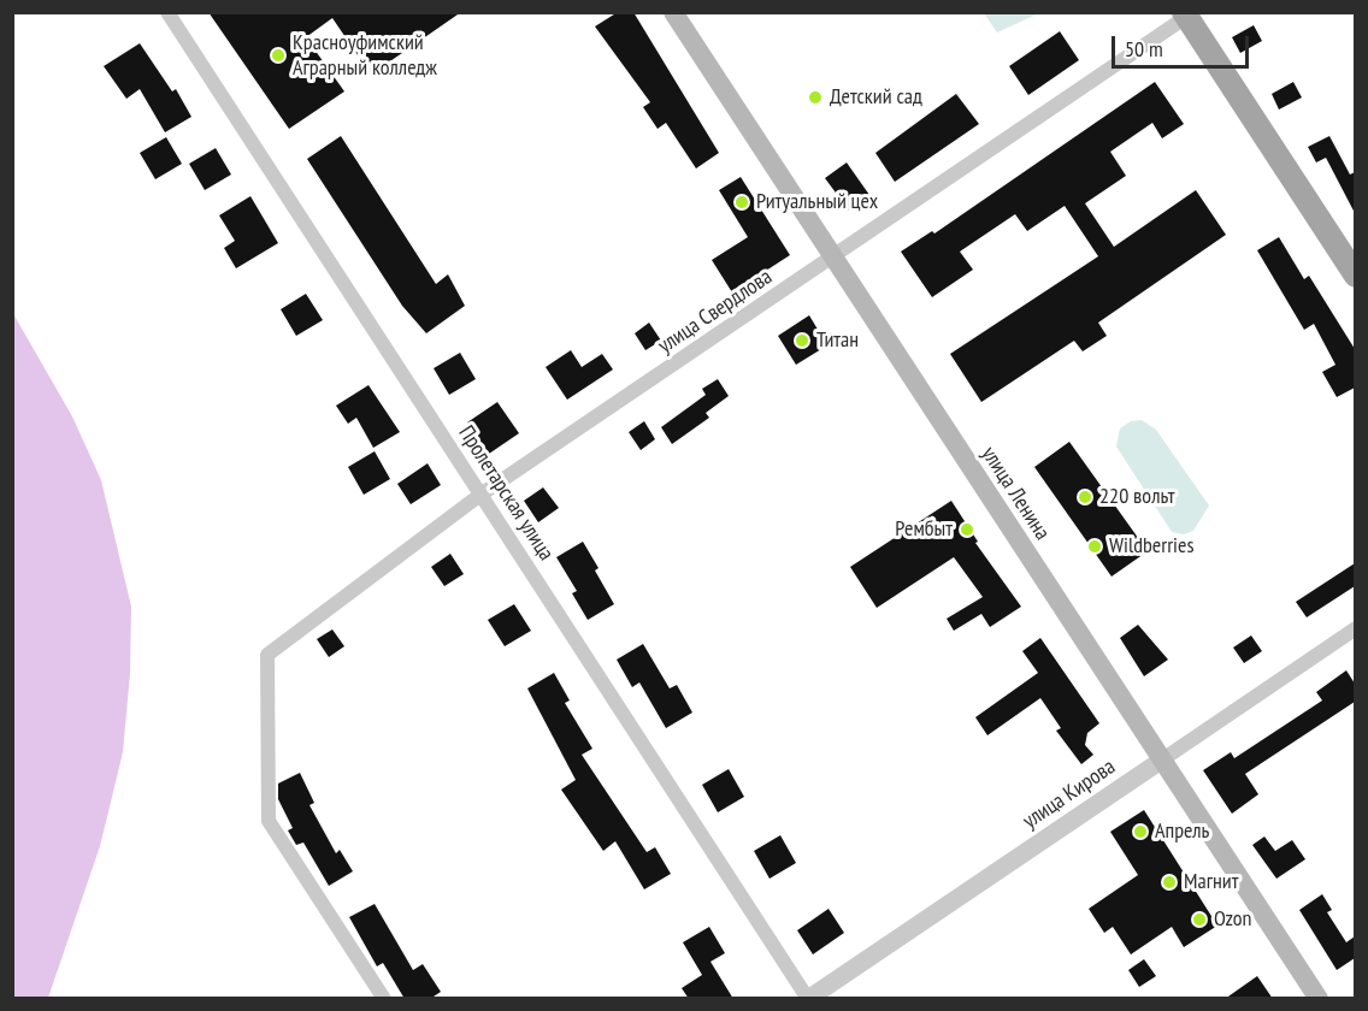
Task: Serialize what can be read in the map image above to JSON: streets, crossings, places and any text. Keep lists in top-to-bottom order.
{
  "streets": {
    "main road": ["улица Ленина"],
    "street": ["улица Свердлова", "Пролетарская улица", "улица Кирова"]
  },
  "crossings": [
    ["улица Свердлова", "Пролетарская улица"],
    ["улица Свердлова", "улица Ленина"],
    ["Пролетарская улица", "улица Кирова"],
    ["улица Ленина", "улица Кирова"]
  ],
  "places": [
    "Красноуфимский Аграрный колледж",
    "Детский сад",
    "Ритуальный цех",
    "Титан",
    "220 вольт",
    "Рембыт",
    "Wildberries",
    "Апрель",
    "Магнит",
    "Ozon"
  ],
  "scale_bar": "50 m"
}
